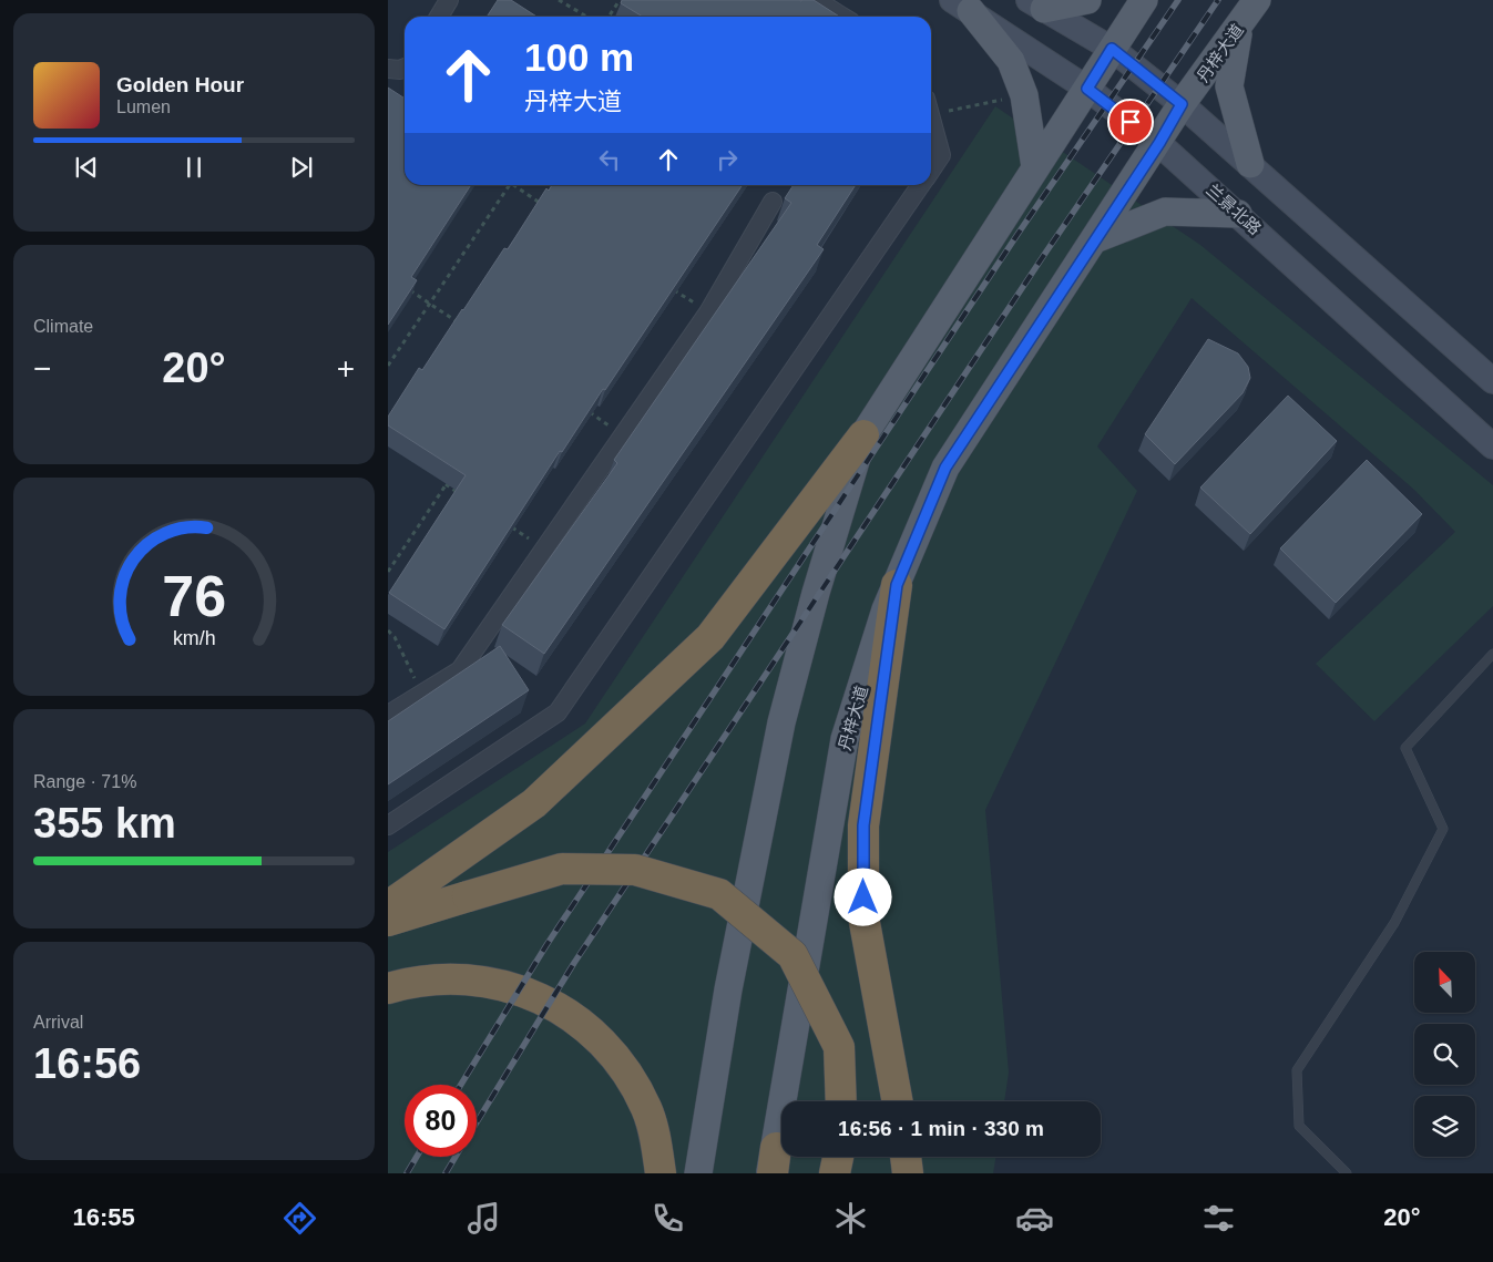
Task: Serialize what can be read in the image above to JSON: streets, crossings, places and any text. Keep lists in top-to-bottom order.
{
  "streets": {
    "main road": ["丹梓大道", "兰景北路"]
  },
  "crossings": [
    ["丹梓大道", "兰景北路"]
  ],
  "north": "top left",
  "page": {
    "turn": ["100 m", "丹梓大道"],
    "song": ["Golden Hour", "Lumen"],
    "tile": [
      "Climate",
      ["Range · 71%", "355 km"],
      ["Arrival", "16:56"]
    ],
    "heat": ["−", "20°", "+"],
    "limit": "80",
    "trip": "16:56 · 1 min · 330 m",
    "tabs": ["16:55", "20°"],
    "gauge": ["76", "km/h"]
  }
}
